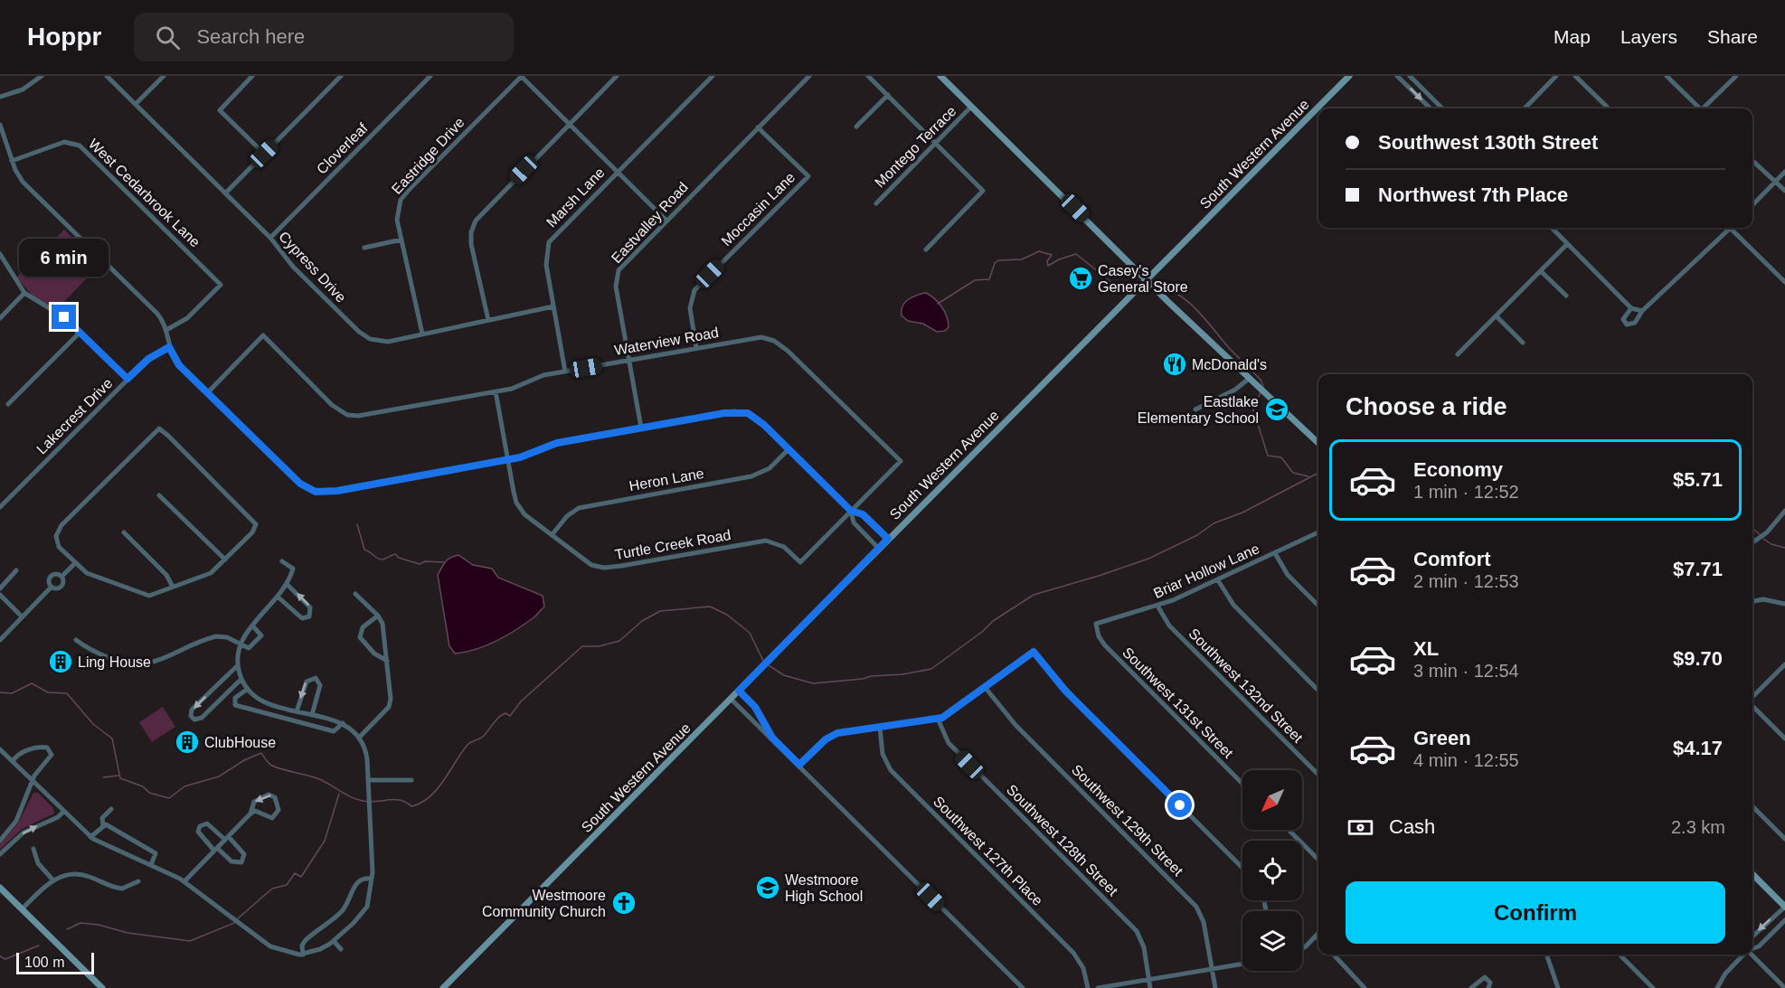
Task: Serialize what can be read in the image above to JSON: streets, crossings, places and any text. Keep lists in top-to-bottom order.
{
  "streets": {
    "main road": ["South Western Avenue"],
    "street": [
      "Montego Terrace",
      "Cloverleaf",
      "Eastridge Drive",
      "West Cedarbrook Lane",
      "Marsh Lane",
      "Moccasin Lane",
      "Eastvalley Road",
      "Cypress Drive",
      "Waterview Road",
      "Lakecrest Drive",
      "Heron Lane",
      "Turtle Creek Road",
      "Briar Hollow Lane",
      "Southwest 132nd Street",
      "Southwest 131st Street",
      "Southwest 129th Street",
      "Southwest 128th Street",
      "Southwest 127th Place"
    ]
  },
  "crossings": [
    ["Cloverleaf", "Cypress Drive"],
    ["Eastridge Drive", "Cypress Drive"],
    ["Marsh Lane", "Cypress Drive"],
    ["Marsh Lane", "Waterview Road"],
    ["Moccasin Lane", "Eastvalley Road"],
    ["Moccasin Lane", "Waterview Road"],
    ["Eastvalley Road", "Waterview Road"],
    ["Waterview Road", "Turtle Creek Road"],
    ["Heron Lane", "Turtle Creek Road"],
    ["Briar Hollow Lane", "Southwest 132nd Street"],
    ["Briar Hollow Lane", "Southwest 131st Street"]
  ],
  "places": {
    "supermarket": ["Casey's General Store"],
    "restaurant": ["McDonald's"],
    "school or university": ["Eastlake Elementary School", "Westmoore High School"],
    "building": ["Ling House", "ClubHouse"],
    "church": ["Westmoore Community Church"]
  },
  "scale_bar": "100 m",
  "north": "bottom left",
  "page": {
    "header": "Hoppr",
    "search": "Search here",
    "nav": ["Map", "Layers", "Share"],
    "banner": ["Southwest 130th Street", "Northwest 7th Place"],
    "bubble": "6 min",
    "heading": "Choose a ride",
    "list": [
      {
        "name": "Economy",
        "note": "1 min · 12:52",
        "value": "$5.71"
      },
      {
        "name": "Comfort",
        "note": "2 min · 12:53",
        "value": "$7.71"
      },
      {
        "name": "XL",
        "note": "3 min · 12:54",
        "value": "$9.70"
      },
      {
        "name": "Green",
        "note": "4 min · 12:55",
        "value": "$4.17"
      }
    ],
    "pay": ["Cash", "2.3 km"],
    "buttons": "Confirm",
    "scale": "100 m"
  }
}
